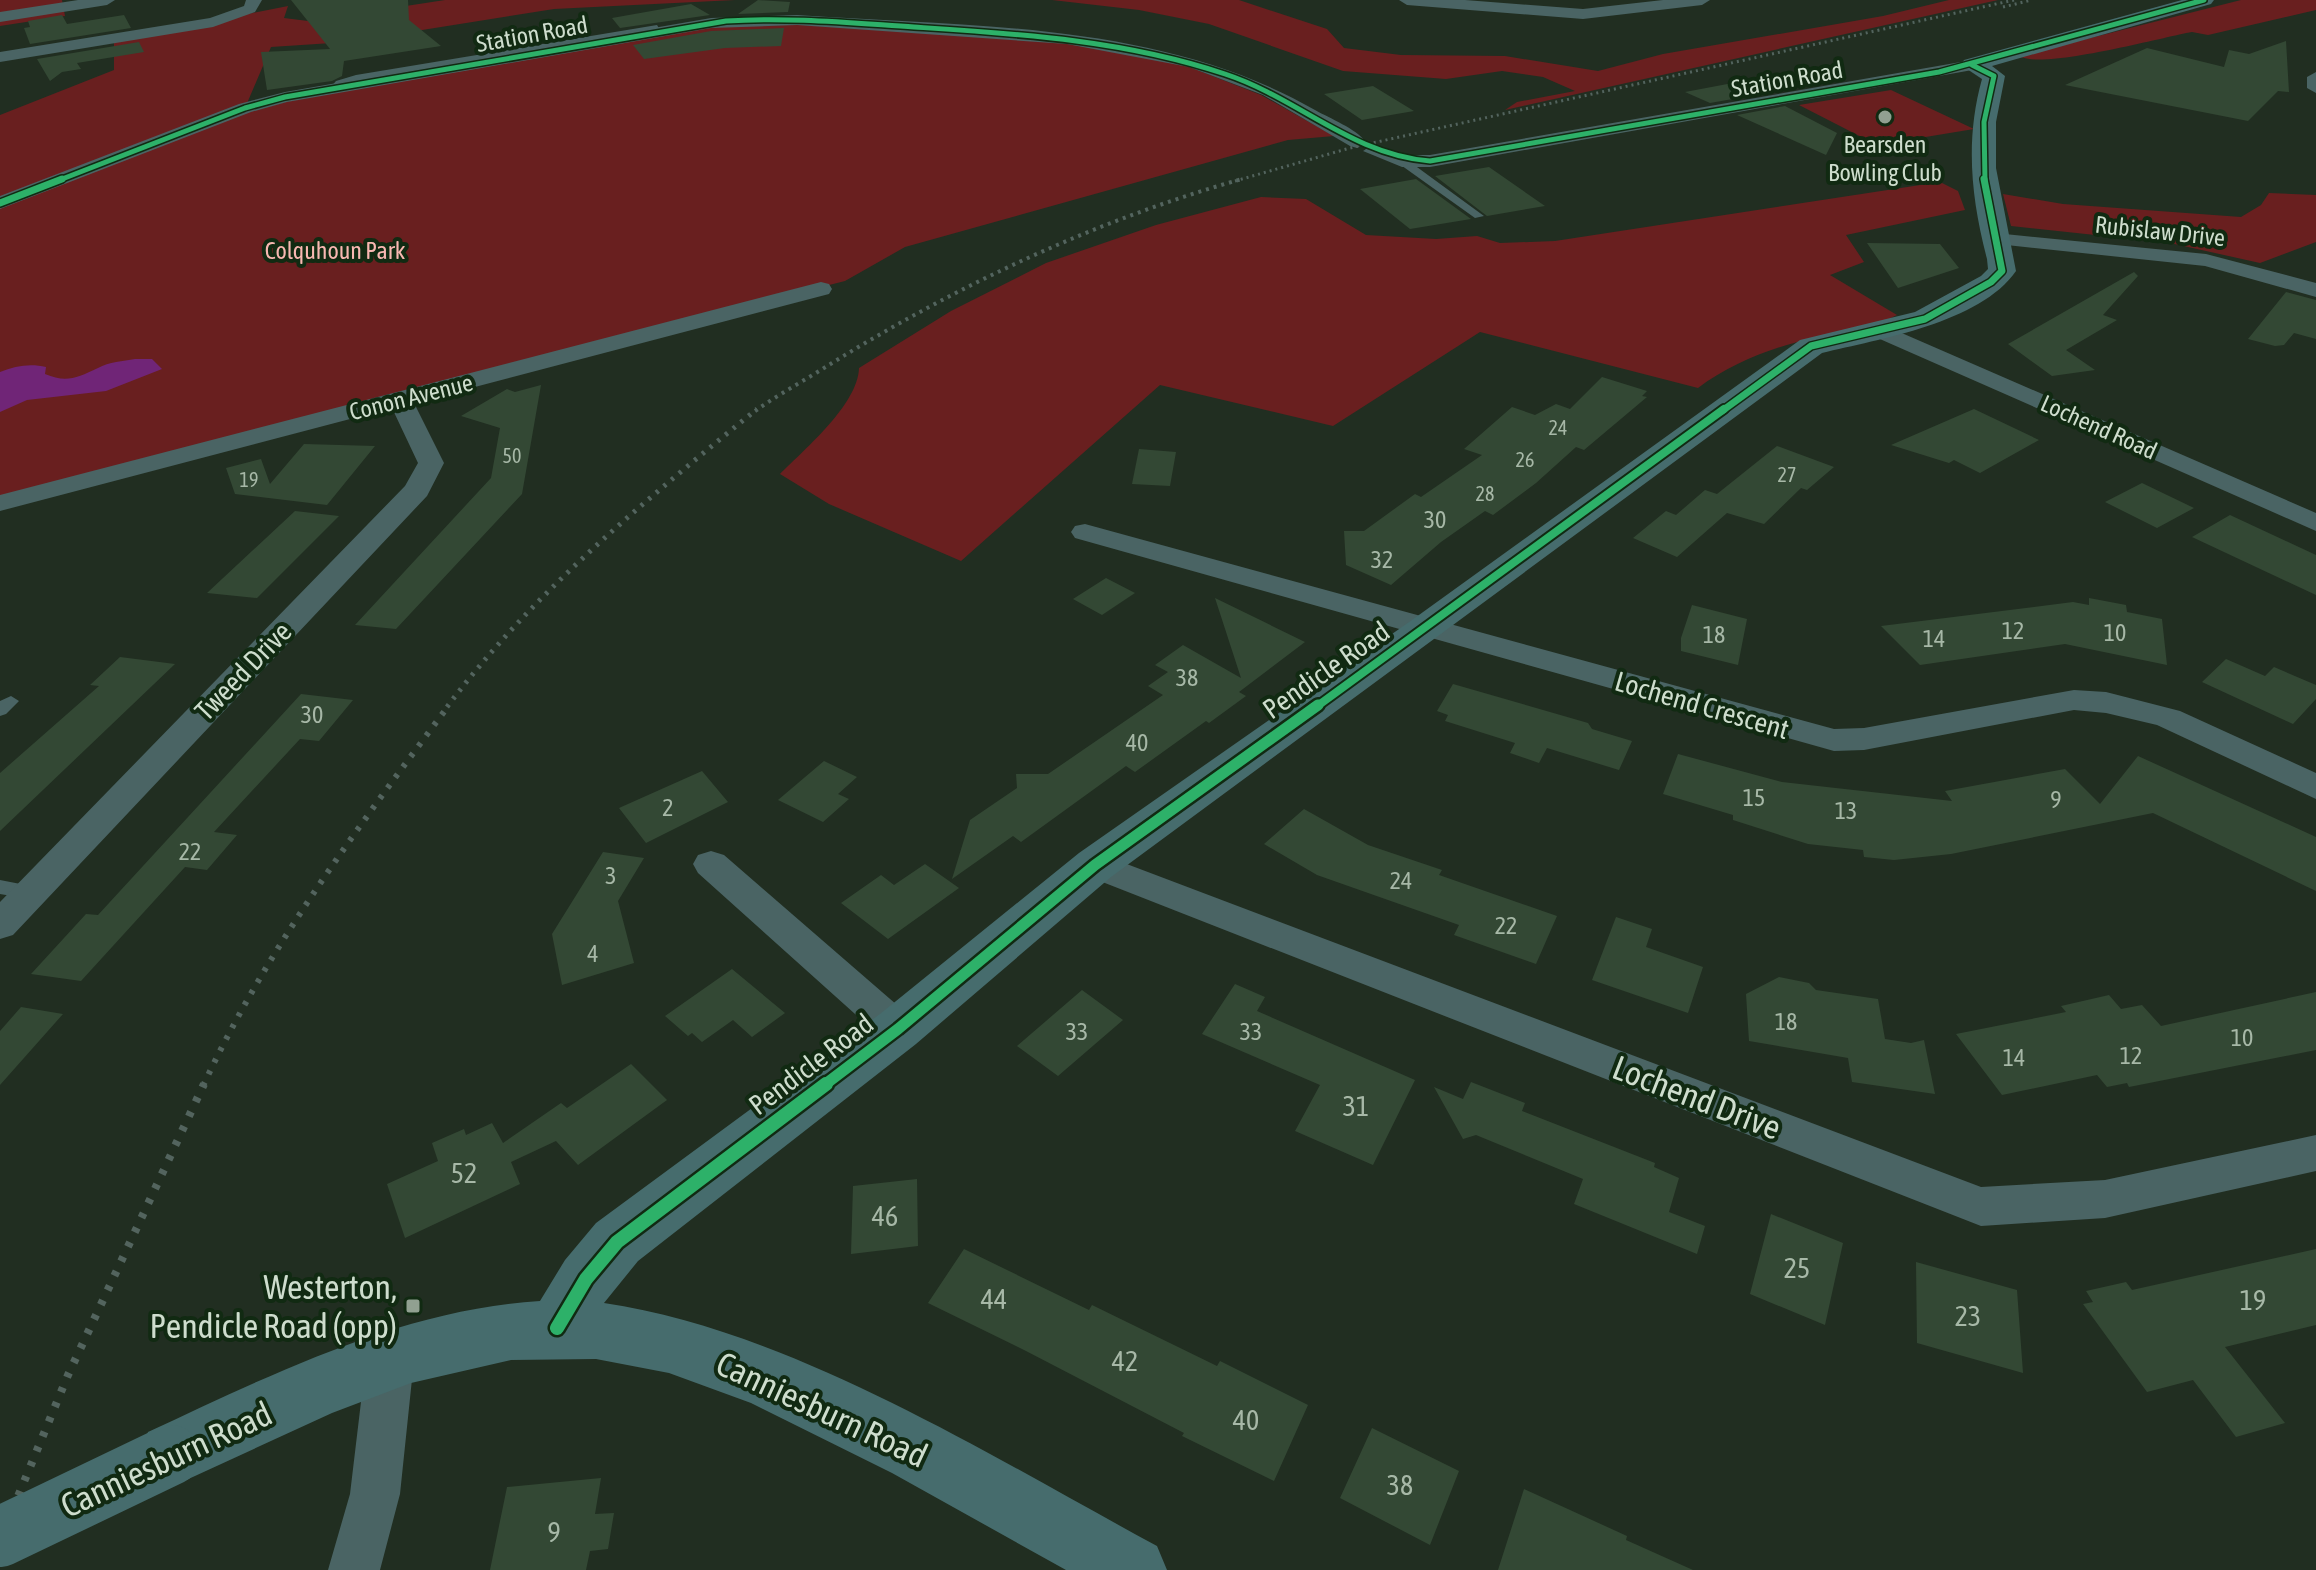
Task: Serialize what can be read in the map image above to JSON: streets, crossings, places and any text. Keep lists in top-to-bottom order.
{
  "streets": {
    "street": [
      "Station Road",
      "Rubislaw Drive",
      "Conon Avenue",
      "Lochend Road",
      "Pendicle Road",
      "Tweed Drive",
      "Lochend Crescent",
      "Lochend Drive",
      "Canniesburn Road"
    ]
  },
  "crossings": [
    ["Station Road", "Pendicle Road"],
    ["Rubislaw Drive", "Pendicle Road"],
    ["Conon Avenue", "Tweed Drive"],
    ["Lochend Road", "Pendicle Road"],
    ["Pendicle Road", "Lochend Crescent"],
    ["Pendicle Road", "Lochend Drive"],
    ["Pendicle Road", "Canniesburn Road"]
  ],
  "parks": ["Colquhoun Park"],
  "places": {
    "other": ["Bearsden Bowling Club"],
    "transit": ["Westerton, Pendicle Road (opp)"]
  },
  "house_numbers": [
    "24",
    "50",
    "26",
    "27",
    "19",
    "28",
    "30",
    "32",
    "12",
    "10",
    "18",
    "14",
    "38",
    "30",
    "40",
    "15",
    "9",
    "2",
    "13",
    "22",
    "3",
    "24",
    "22",
    "4",
    "18",
    "33",
    "33",
    "10",
    "12",
    "14",
    "31",
    "52",
    "46",
    "25",
    "44",
    "19",
    "23",
    "42",
    "40",
    "38",
    "9"
  ]
}
